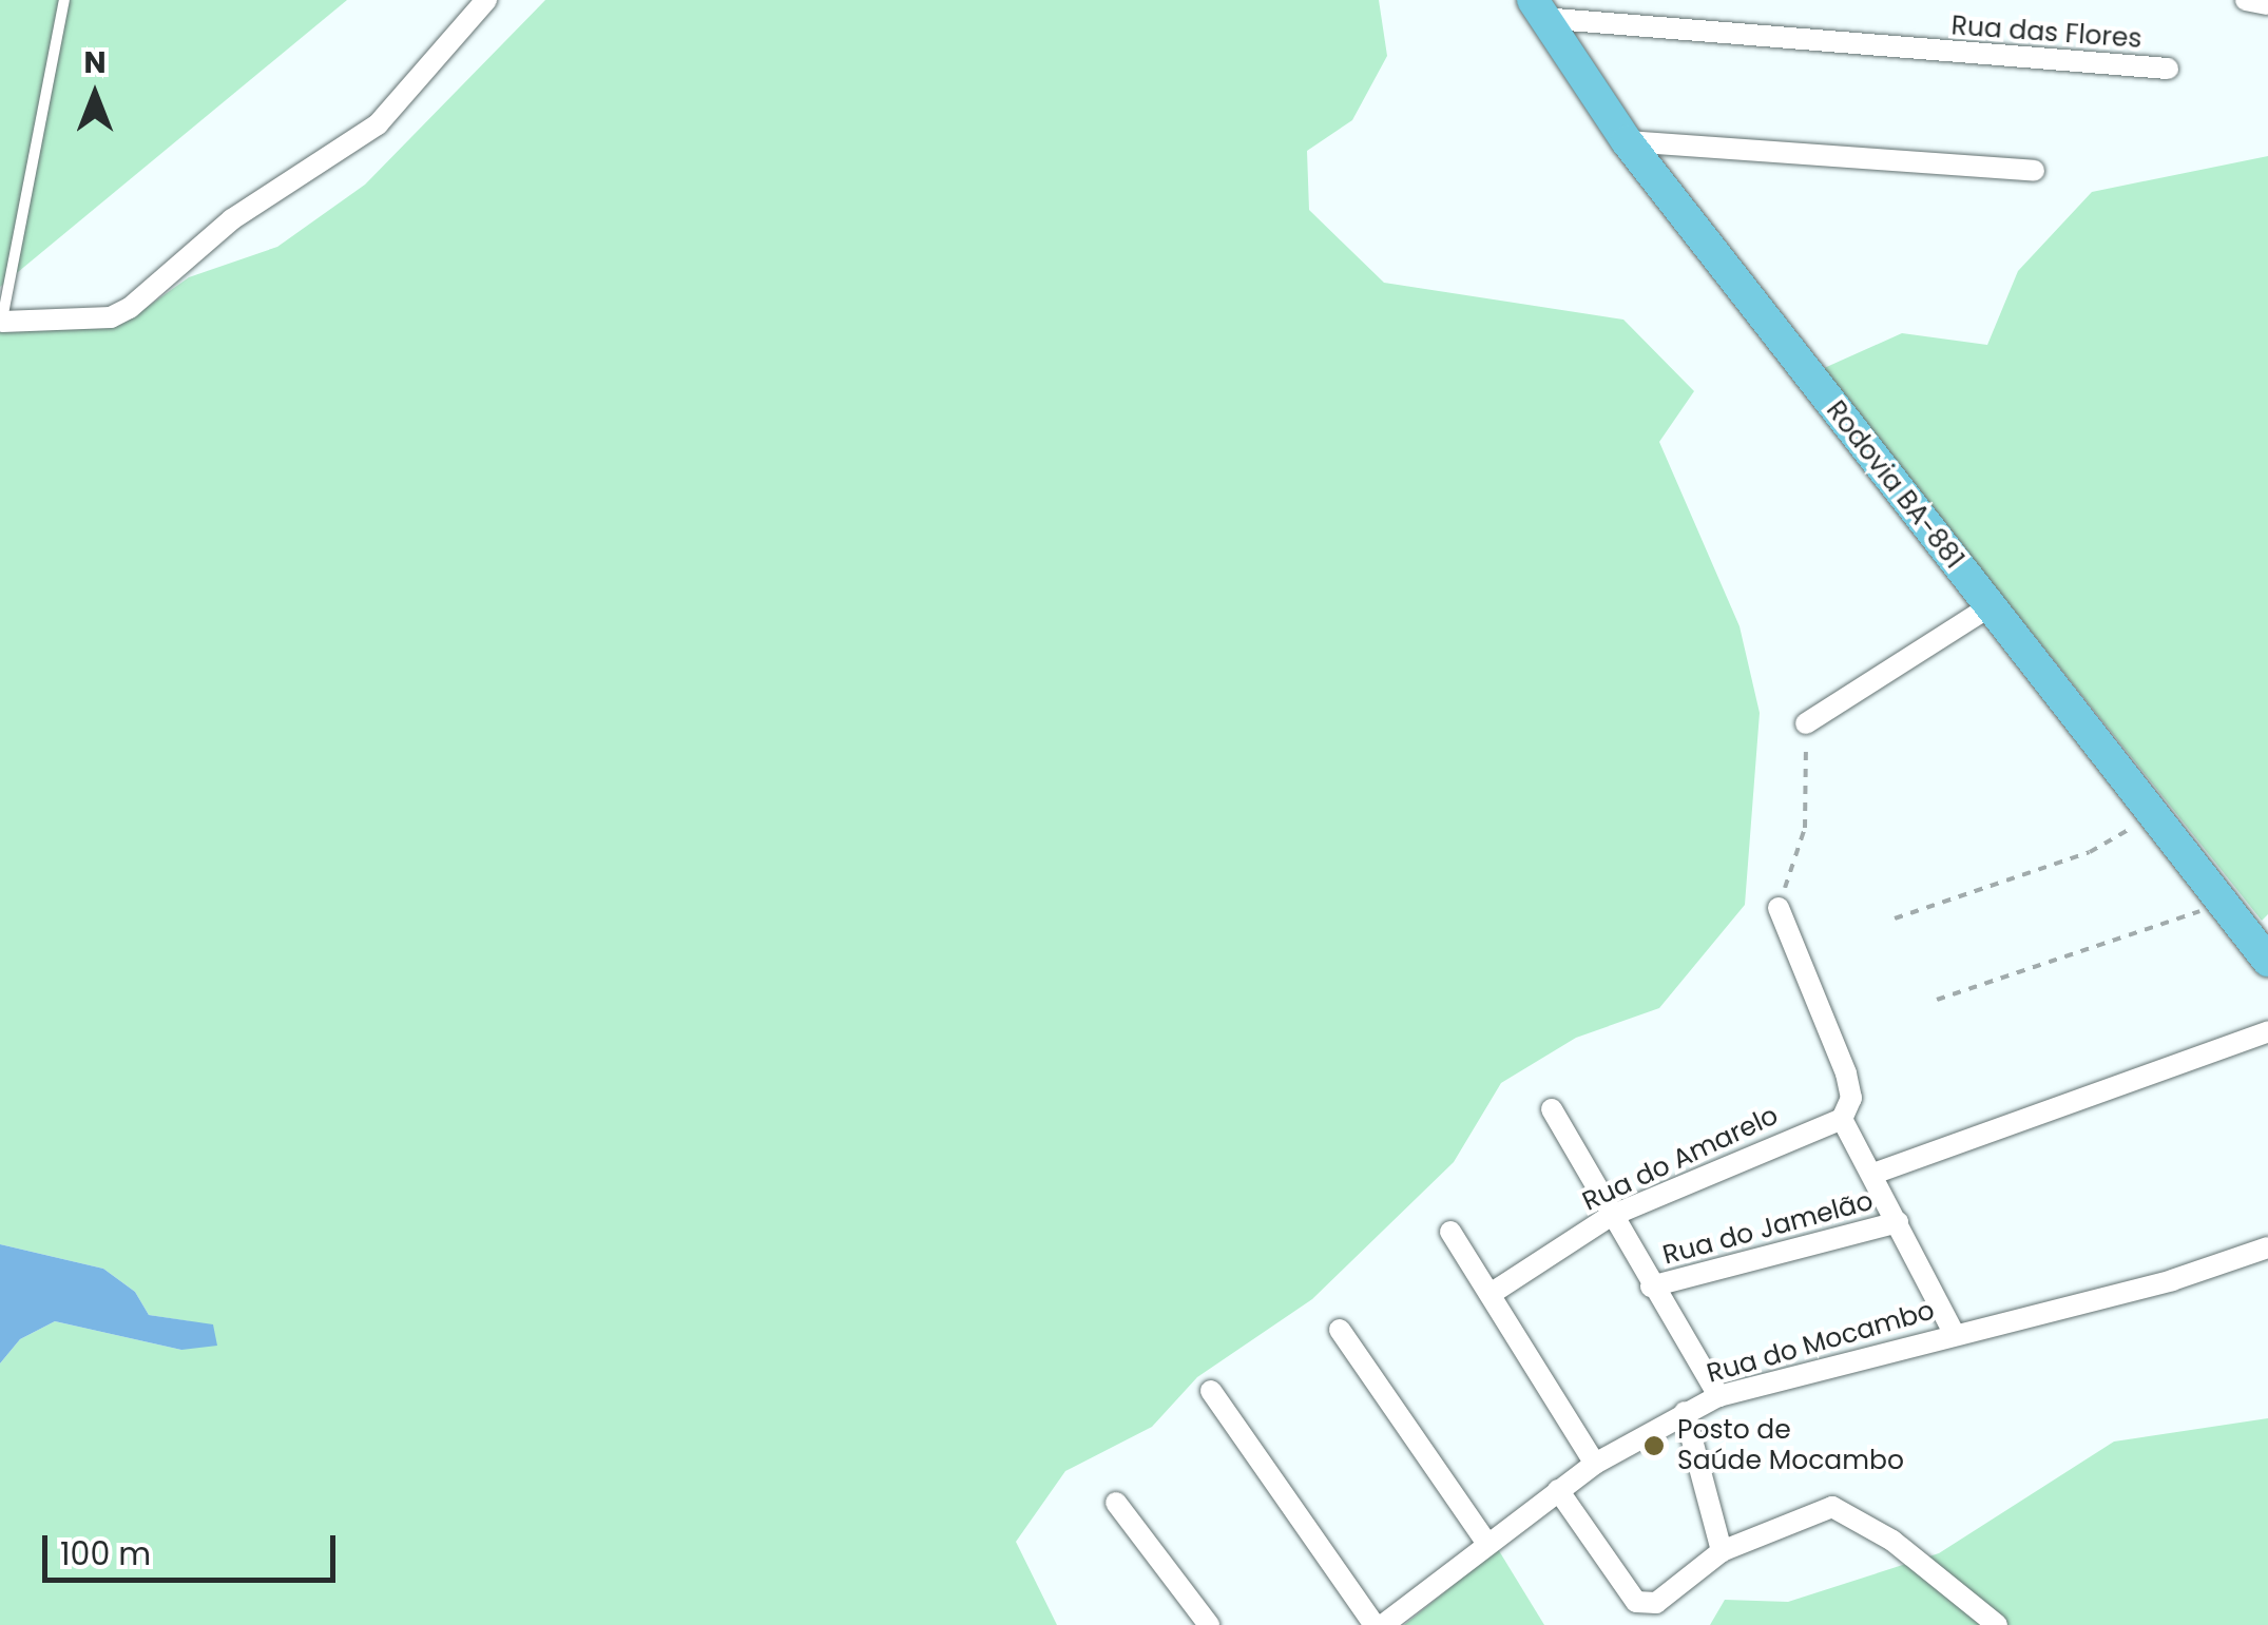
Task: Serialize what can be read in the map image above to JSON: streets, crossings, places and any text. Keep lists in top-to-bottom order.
{
  "streets": {
    "main road": ["Rodovia BA-881"],
    "street": [
      "Rua das Flores",
      "Rua do Amarelo",
      "Rua do Jamelão",
      "Rua do Mocambo"
    ]
  },
  "crossings": [
    ["Rua das Flores", "Rodovia BA-881"]
  ],
  "places": ["Posto de Saúde Mocambo"],
  "scale_bar": "100 m",
  "north": "top"
}
